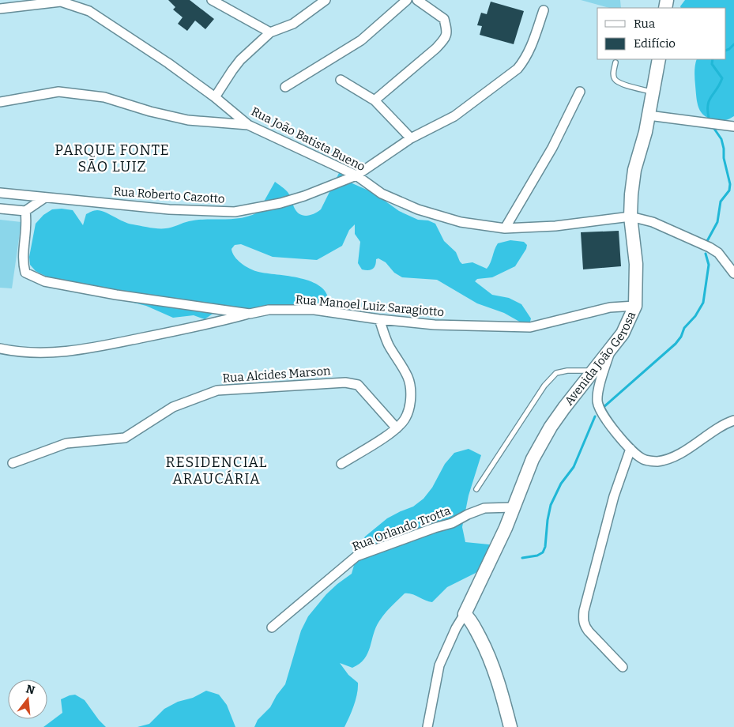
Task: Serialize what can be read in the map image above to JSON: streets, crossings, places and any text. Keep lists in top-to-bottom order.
{
  "streets": {
    "main road": ["Avenida João Gerosa"],
    "street": [
      "Rua João Batista Bueno",
      "Rua Roberto Cazotto",
      "Rua Manoel Luiz Saragiotto",
      "Rua Alcides Marson",
      "Rua Orlando Trotta"
    ]
  },
  "crossings": [
    ["Rua João Batista Bueno", "Rua Roberto Cazotto"],
    ["Rua João Batista Bueno", "Avenida João Gerosa"],
    ["Rua Manoel Luiz Saragiotto", "Avenida João Gerosa"],
    ["Avenida João Gerosa", "Rua Orlando Trotta"]
  ],
  "districts": ["PARQUE FONTE SÃO LUIZ", "RESIDENCIAL ARAUCÁRIA"],
  "legend": ["Rua", "Edifício"],
  "north": "top"
}
